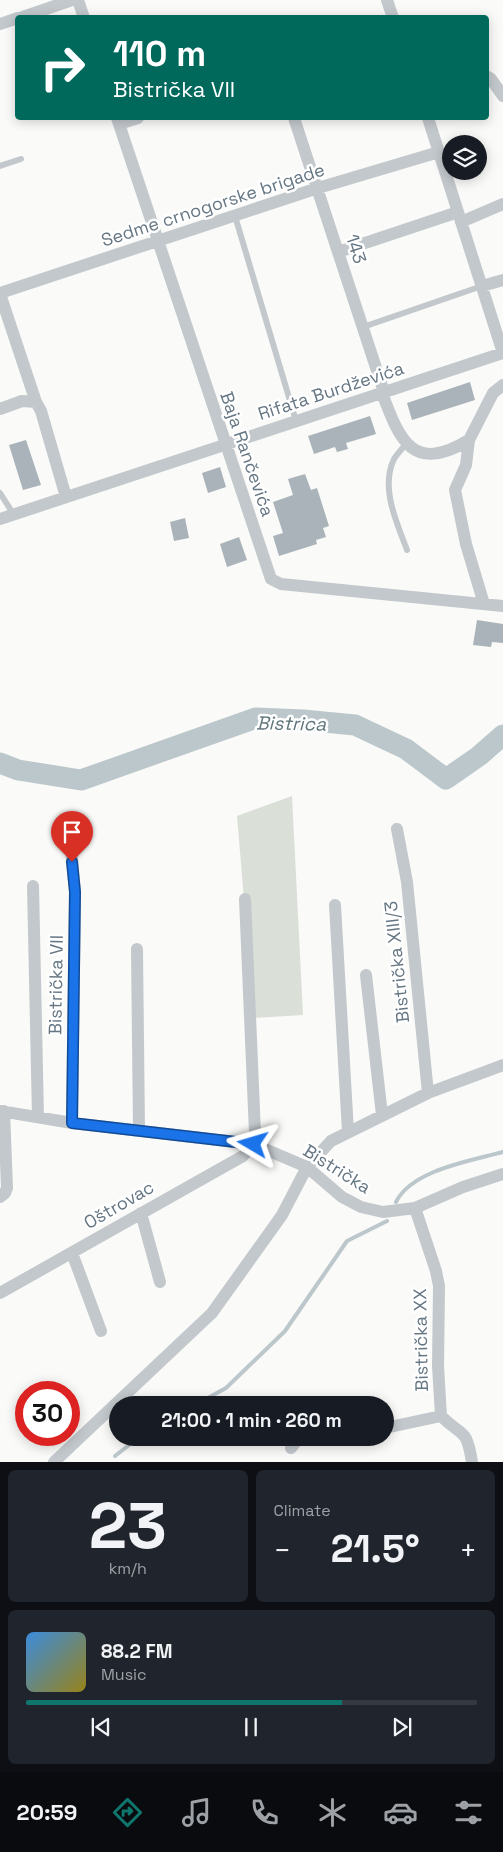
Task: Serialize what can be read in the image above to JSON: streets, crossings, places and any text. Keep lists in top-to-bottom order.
{
  "streets": {
    "street": [
      "Sedme crnogorske brigade",
      "143",
      "Rifata Burdževića",
      "Baja Rančevića",
      "Bistrička XIII/3",
      "Bistrička VII",
      "Bistrička",
      "Oštrovac",
      "Bistrička XX"
    ]
  },
  "crossings": [
    ["Sedme crnogorske brigade", "143"],
    ["Sedme crnogorske brigade", "Baja Rančevića"],
    ["143", "Rifata Burdževića"],
    ["Rifata Burdževića", "Baja Rančevića"],
    ["Bistrička VII", "Bistrička"],
    ["Bistrička", "Oštrovac"],
    ["Bistrička", "Bistrička XX"]
  ],
  "water": ["Bistrica"],
  "page": {
    "turn": ["110 m", "Bistrička VII"],
    "limit": "30",
    "trip": "21:00 · 1 min · 260 m",
    "tile": [
      ["23", "km/h"],
      "Climate"
    ],
    "heat": ["−", "21.5°", "+"],
    "song": ["88.2 FM", "Music"],
    "tabs": "20:59"
  }
}
